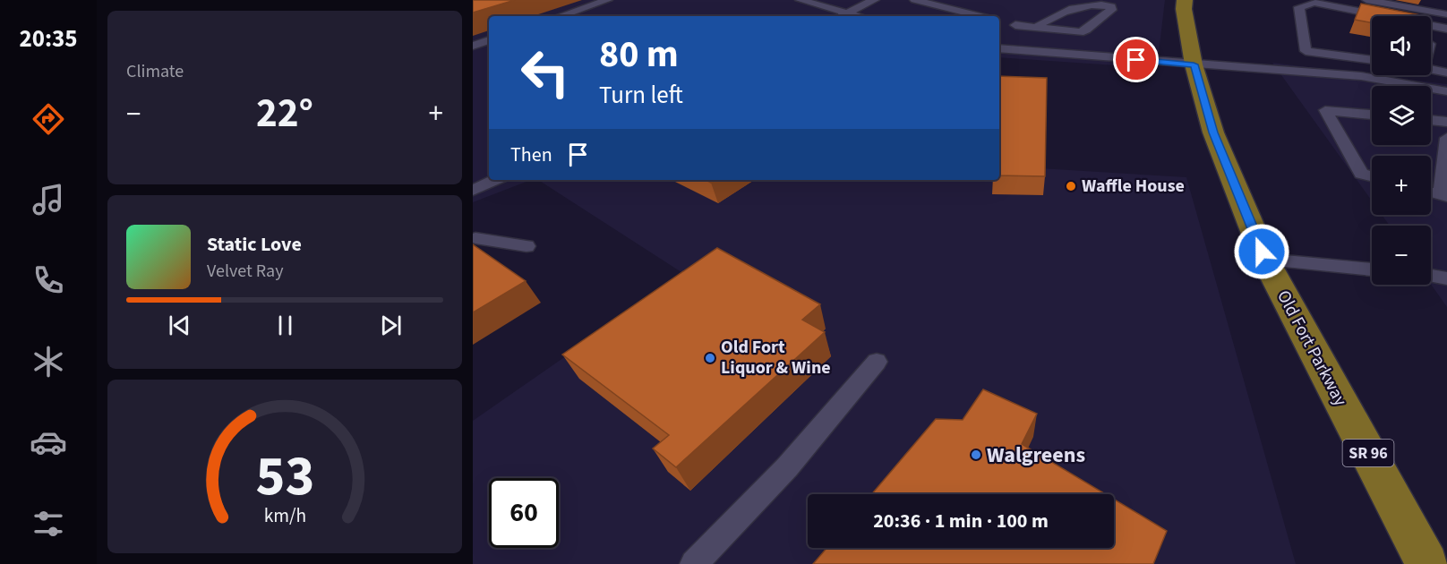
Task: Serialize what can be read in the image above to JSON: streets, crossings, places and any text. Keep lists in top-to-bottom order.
{
  "streets": {
    "main road": ["Old Fort Parkway", "SR 96"]
  },
  "places": ["Waffle House", "Old Fort Liquor & Wine", "Walgreens"],
  "page": {
    "tabs": "20:35",
    "tile": "Climate",
    "map_buttons": ["+", "−"],
    "turn": ["80 m", "Turn left"],
    "heat": ["−", "22°", "+"],
    "then": "Then",
    "song": ["Static Love", "Velvet Ray"],
    "limit": "60",
    "trip": "20:36 · 1 min · 100 m",
    "gauge": ["53", "km/h"]
  }
}
